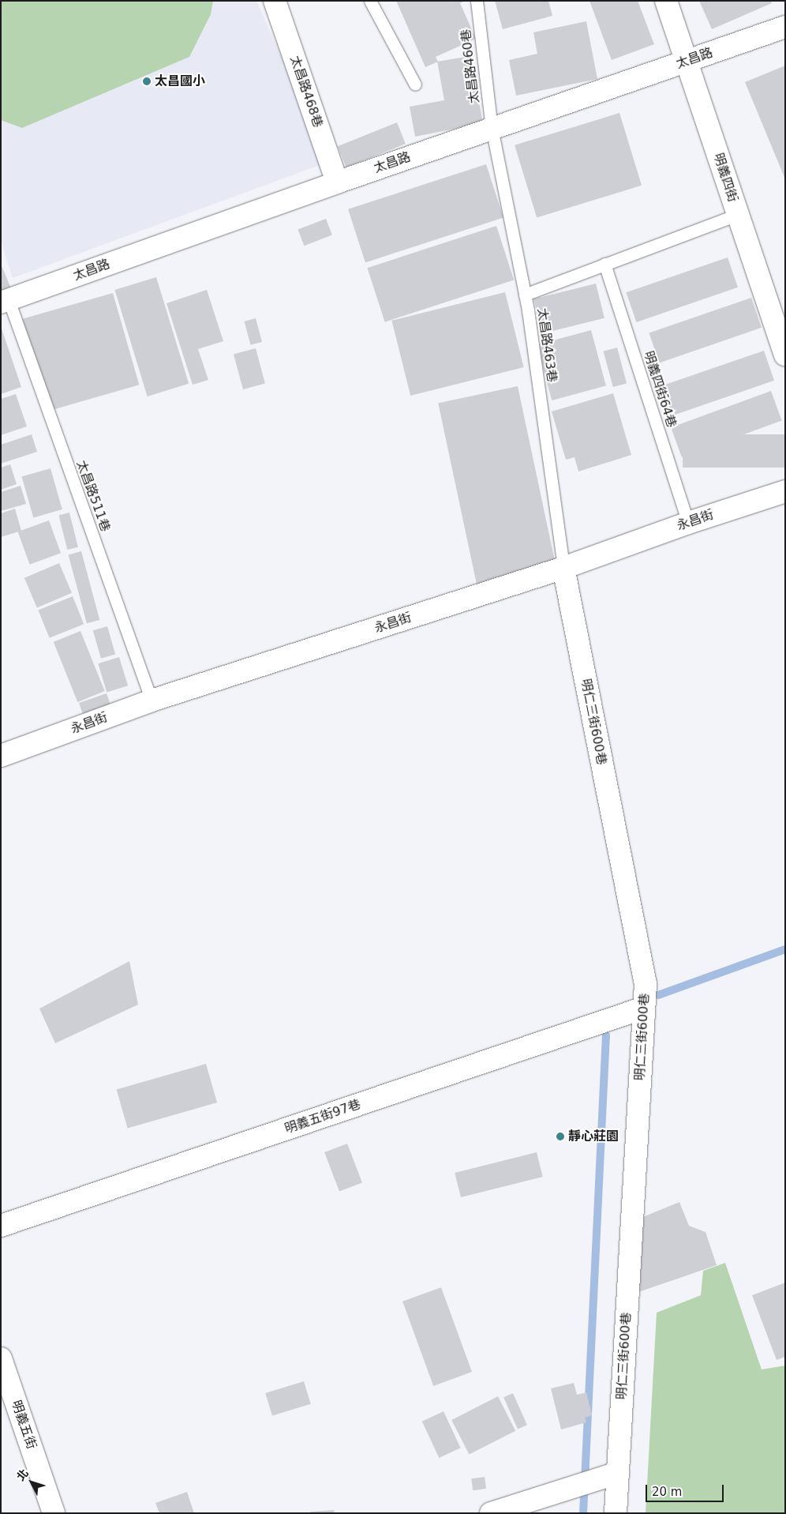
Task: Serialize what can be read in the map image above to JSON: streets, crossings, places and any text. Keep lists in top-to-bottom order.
{
  "streets": {
    "street": [
      "太昌路",
      "太昌路468巷",
      "明義四街",
      "永昌街",
      "明仁三街600巷",
      "明義五街97巷",
      "明義五街"
    ],
    "lane": [
      "太昌路460巷",
      "太昌路463巷",
      "明義四街64巷",
      "太昌路511巷"
    ]
  },
  "crossings": [
    ["太昌路", "太昌路460巷"],
    ["太昌路", "太昌路468巷"],
    ["太昌路", "明義四街"],
    ["太昌路", "太昌路463巷"],
    ["太昌路", "太昌路511巷"],
    ["太昌路460巷", "太昌路463巷"],
    ["太昌路463巷", "永昌街"],
    ["太昌路463巷", "明仁三街600巷"],
    ["明義四街64巷", "永昌街"],
    ["太昌路511巷", "永昌街"],
    ["永昌街", "明仁三街600巷"],
    ["明仁三街600巷", "明義五街97巷"]
  ],
  "places": ["太昌國小", "靜心莊園"],
  "scale_bar": "20 m",
  "north": "top left"
}
